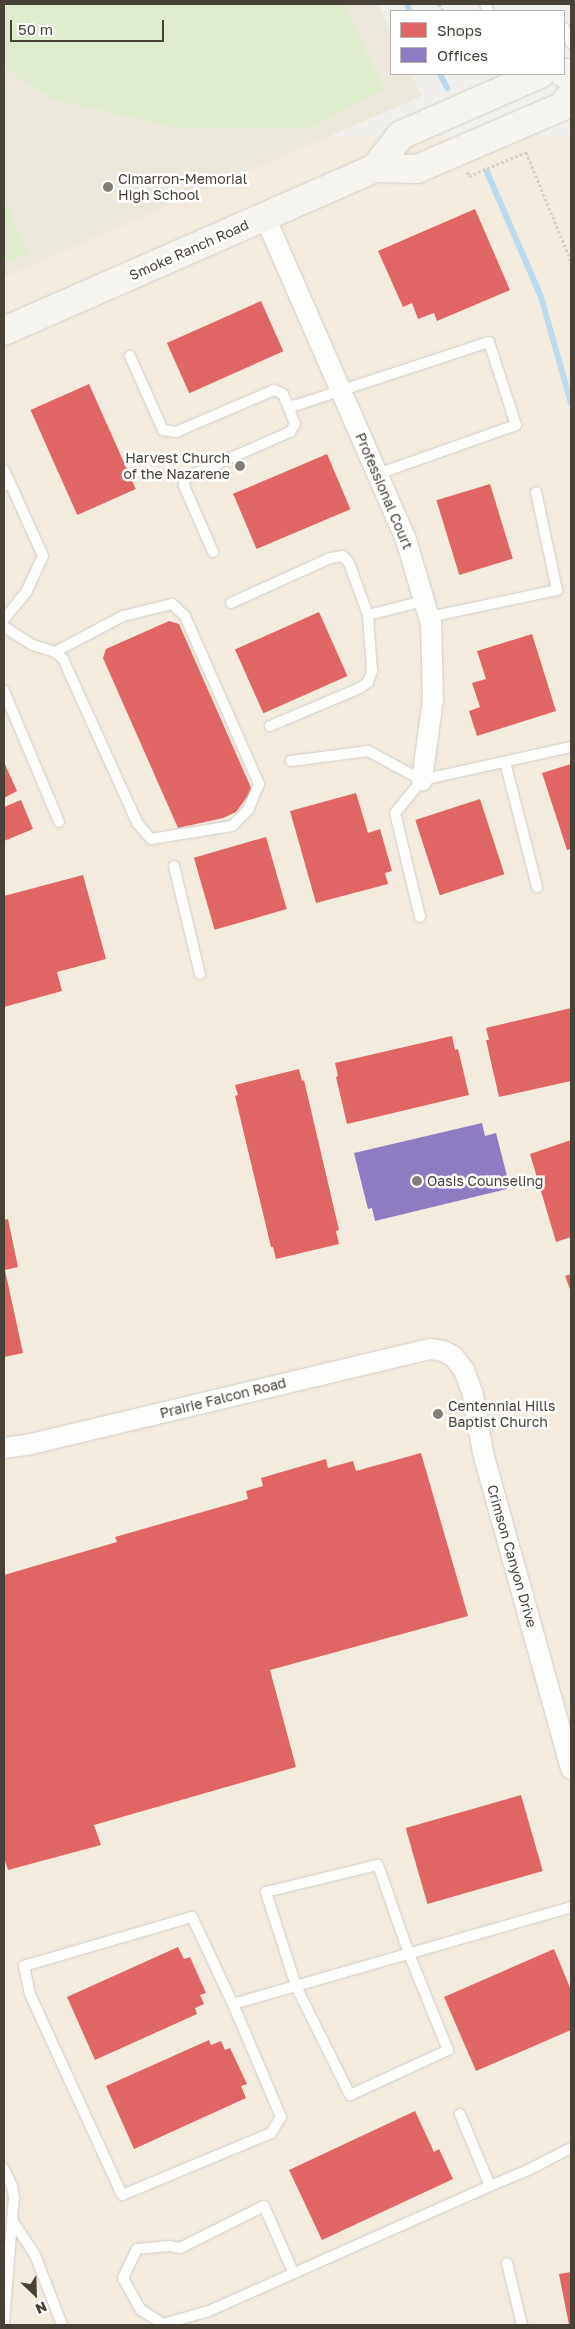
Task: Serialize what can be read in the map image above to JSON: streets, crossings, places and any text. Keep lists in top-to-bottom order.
{
  "streets": {
    "main road": ["Smoke Ranch Road"],
    "street": ["Professional Court", "Prairie Falcon Road", "Crimson Canyon Drive"]
  },
  "crossings": [
    ["Smoke Ranch Road", "Professional Court"],
    ["Prairie Falcon Road", "Crimson Canyon Drive"]
  ],
  "places": [
    "Cimarron-Memorial High School",
    "Harvest Church of the Nazarene",
    "Oasis Counseling",
    "Centennial Hills Baptist Church"
  ],
  "legend": ["Shops", "Offices"],
  "scale_bar": "50 m",
  "north": "bottom right"
}
